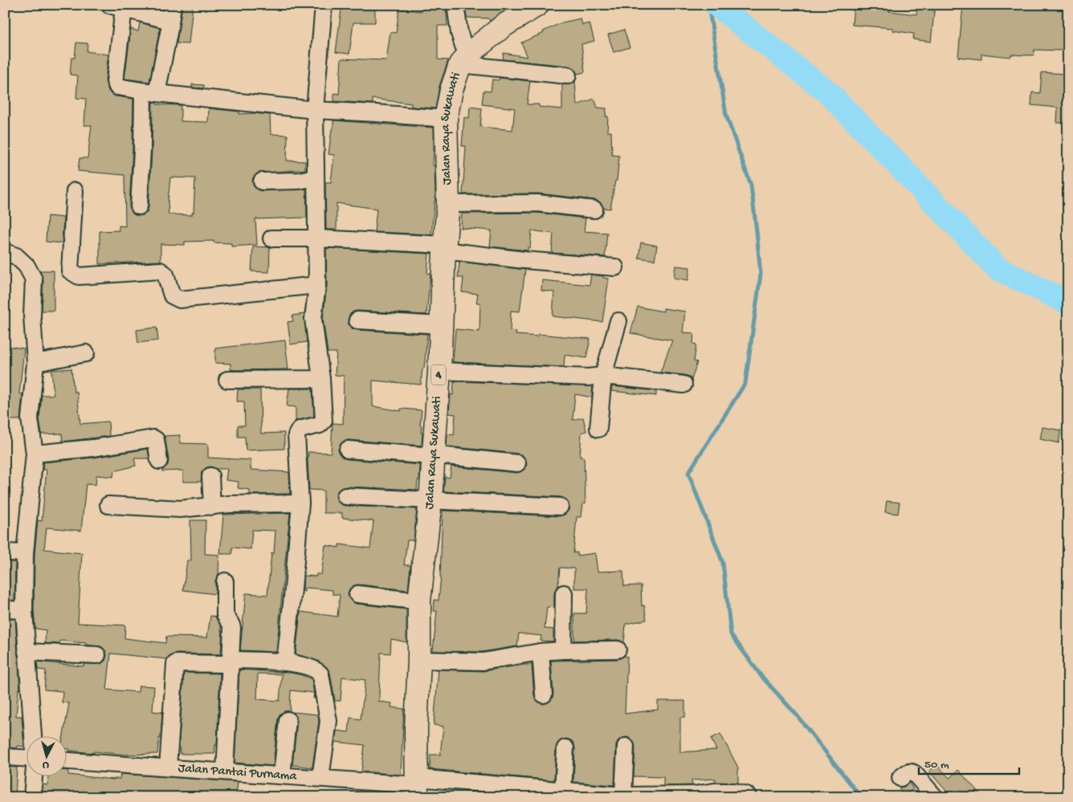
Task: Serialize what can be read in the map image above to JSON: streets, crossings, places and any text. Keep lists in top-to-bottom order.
{
  "streets": {
    "highway": ["Jalan Raya Sukawati", "4"],
    "street": ["Jalan Pantai Purnama"]
  },
  "crossings": [
    ["Jalan Raya Sukawati", "Jalan Pantai Purnama"]
  ],
  "scale_bar": "50 m",
  "north": "bottom"
}
